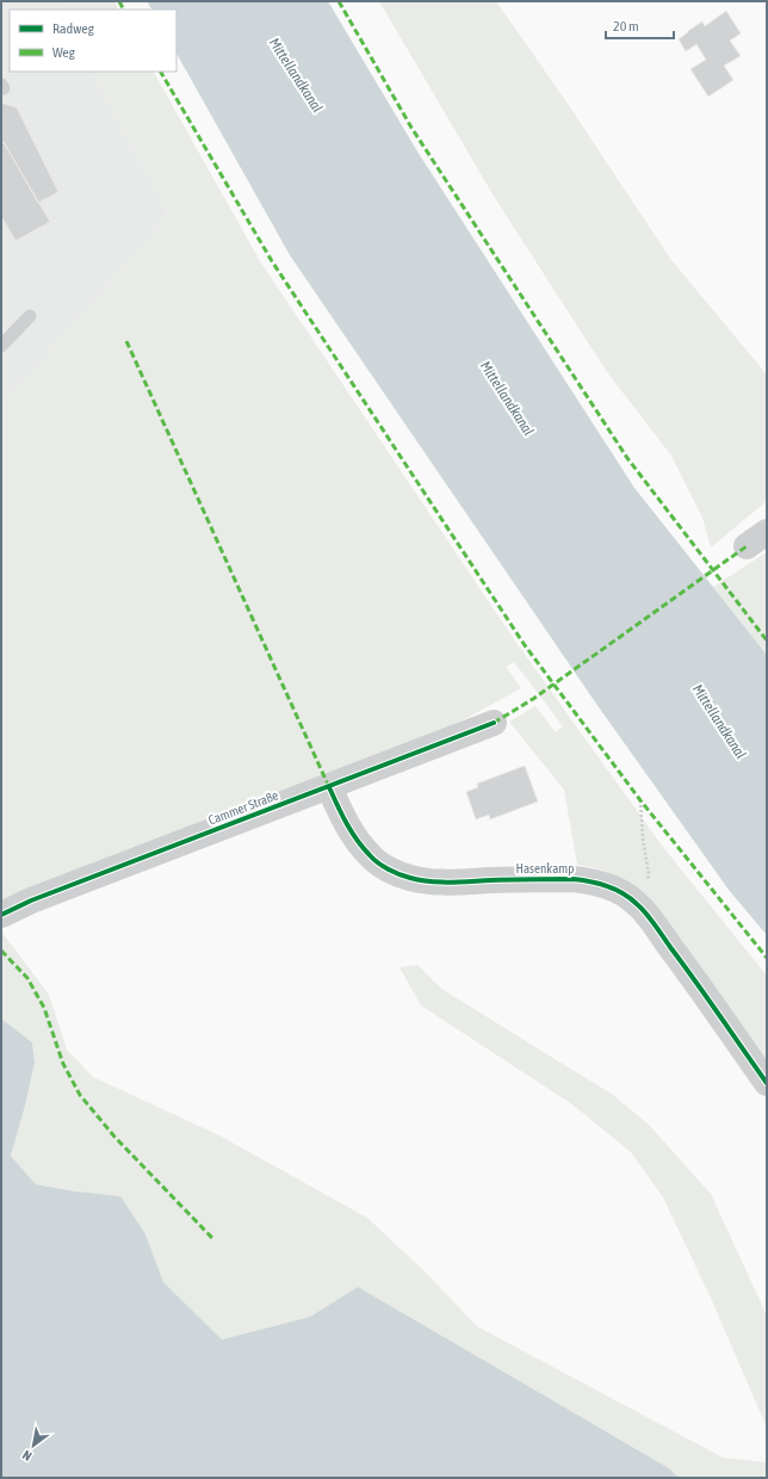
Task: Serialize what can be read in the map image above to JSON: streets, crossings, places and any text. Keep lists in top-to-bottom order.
{
  "streets": {
    "street": ["Cammer Straße", "Hasenkamp"]
  },
  "crossings": [
    ["Cammer Straße", "Hasenkamp"]
  ],
  "water": ["Mittellandkanal"],
  "legend": ["Radweg", "Weg"],
  "scale_bar": "20 m",
  "north": "bottom left"
}
